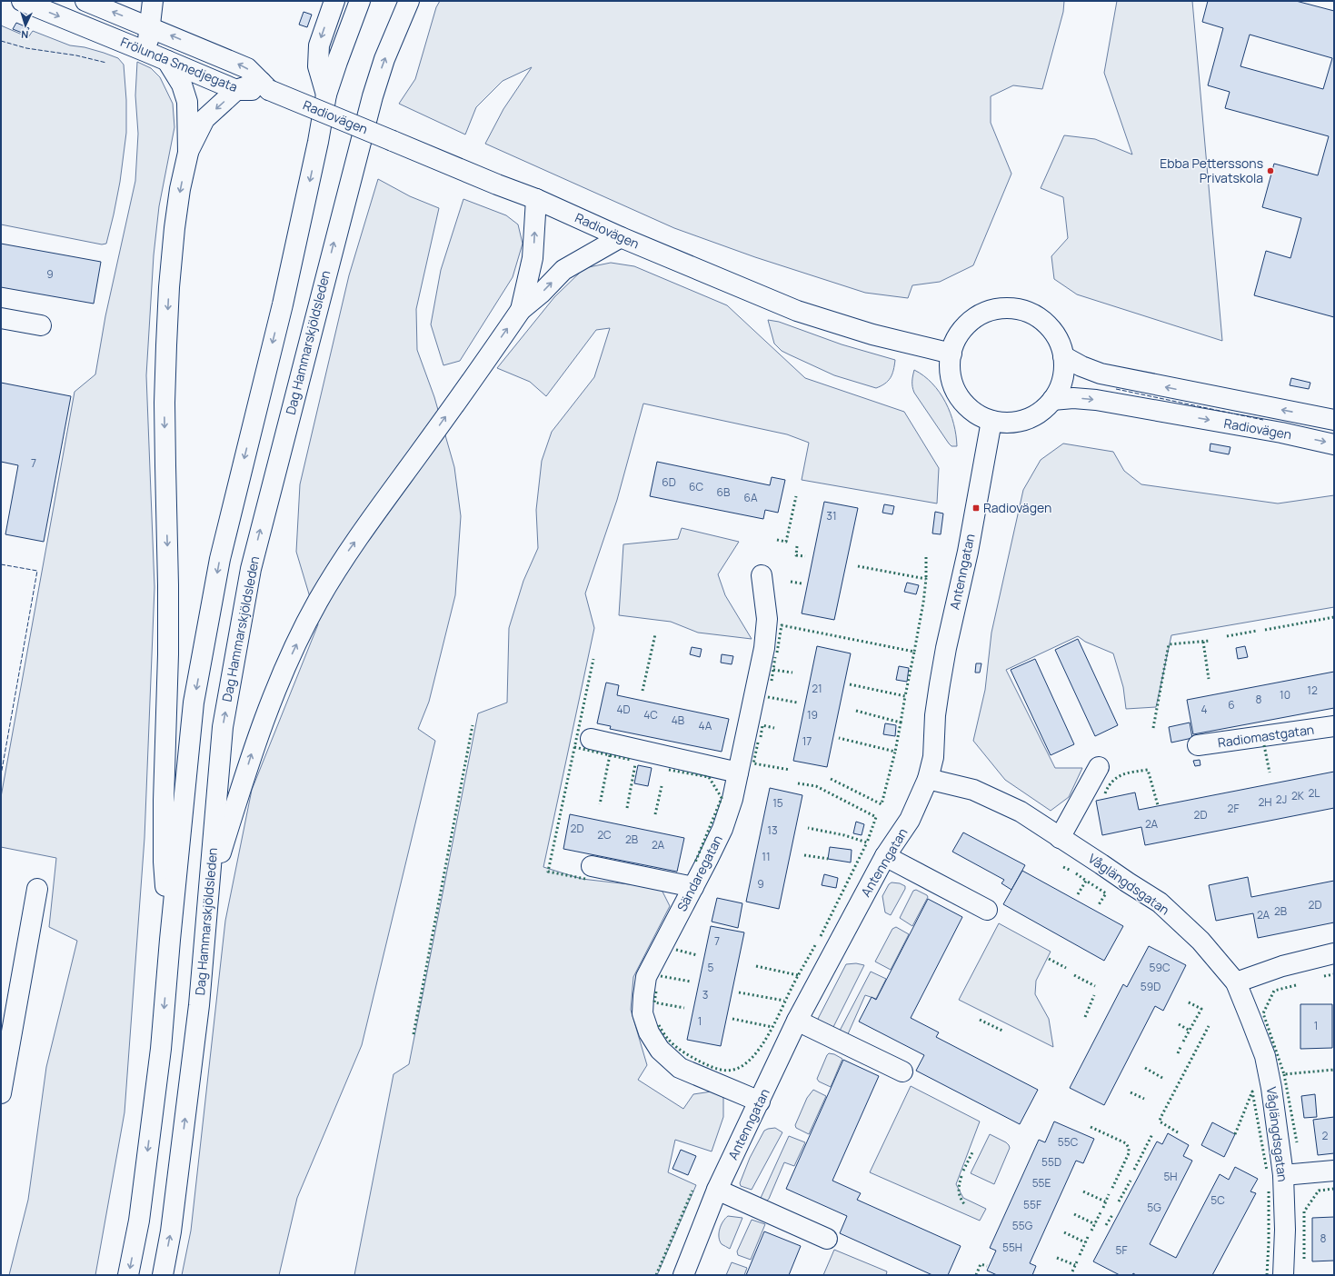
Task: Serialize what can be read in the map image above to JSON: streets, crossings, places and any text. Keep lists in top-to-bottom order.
{
  "streets": {
    "street": [
      "Frölunda Smedjegata",
      "Radiovägen",
      "Dag Hammarskjöldsleden",
      "Antenngatan",
      "Radiomastgatan",
      "Sändaregatan",
      "Våglängdsgatan"
    ]
  },
  "crossings": [
    ["Frölunda Smedjegata", "Radiovägen"],
    ["Radiovägen", "Antenngatan"],
    ["Antenngatan", "Sändaregatan"],
    ["Antenngatan", "Våglängdsgatan"]
  ],
  "places": {
    "other": ["Ebba Petterssons Privatskola"],
    "transit": ["Radiovägen"]
  },
  "house_numbers": [
    "9",
    "7",
    "6D",
    "6C",
    "6B",
    "6A",
    "31",
    "21",
    "12",
    "10",
    "8",
    "6",
    "4D",
    "4",
    "4C",
    "19",
    "4B",
    "4A",
    "17",
    "2L",
    "2K",
    "2J",
    "2H",
    "15",
    "2F",
    "2D",
    "2A",
    "2D",
    "13",
    "2C",
    "2B",
    "2A",
    "11",
    "9",
    "2D",
    "2B",
    "2A",
    "7",
    "5",
    "59C",
    "59D",
    "3",
    "1",
    "1",
    "2",
    "55C",
    "55D",
    "5H",
    "55E",
    "5C",
    "55F",
    "5G",
    "55G",
    "8",
    "55H",
    "5F"
  ],
  "north": "bottom"
}
